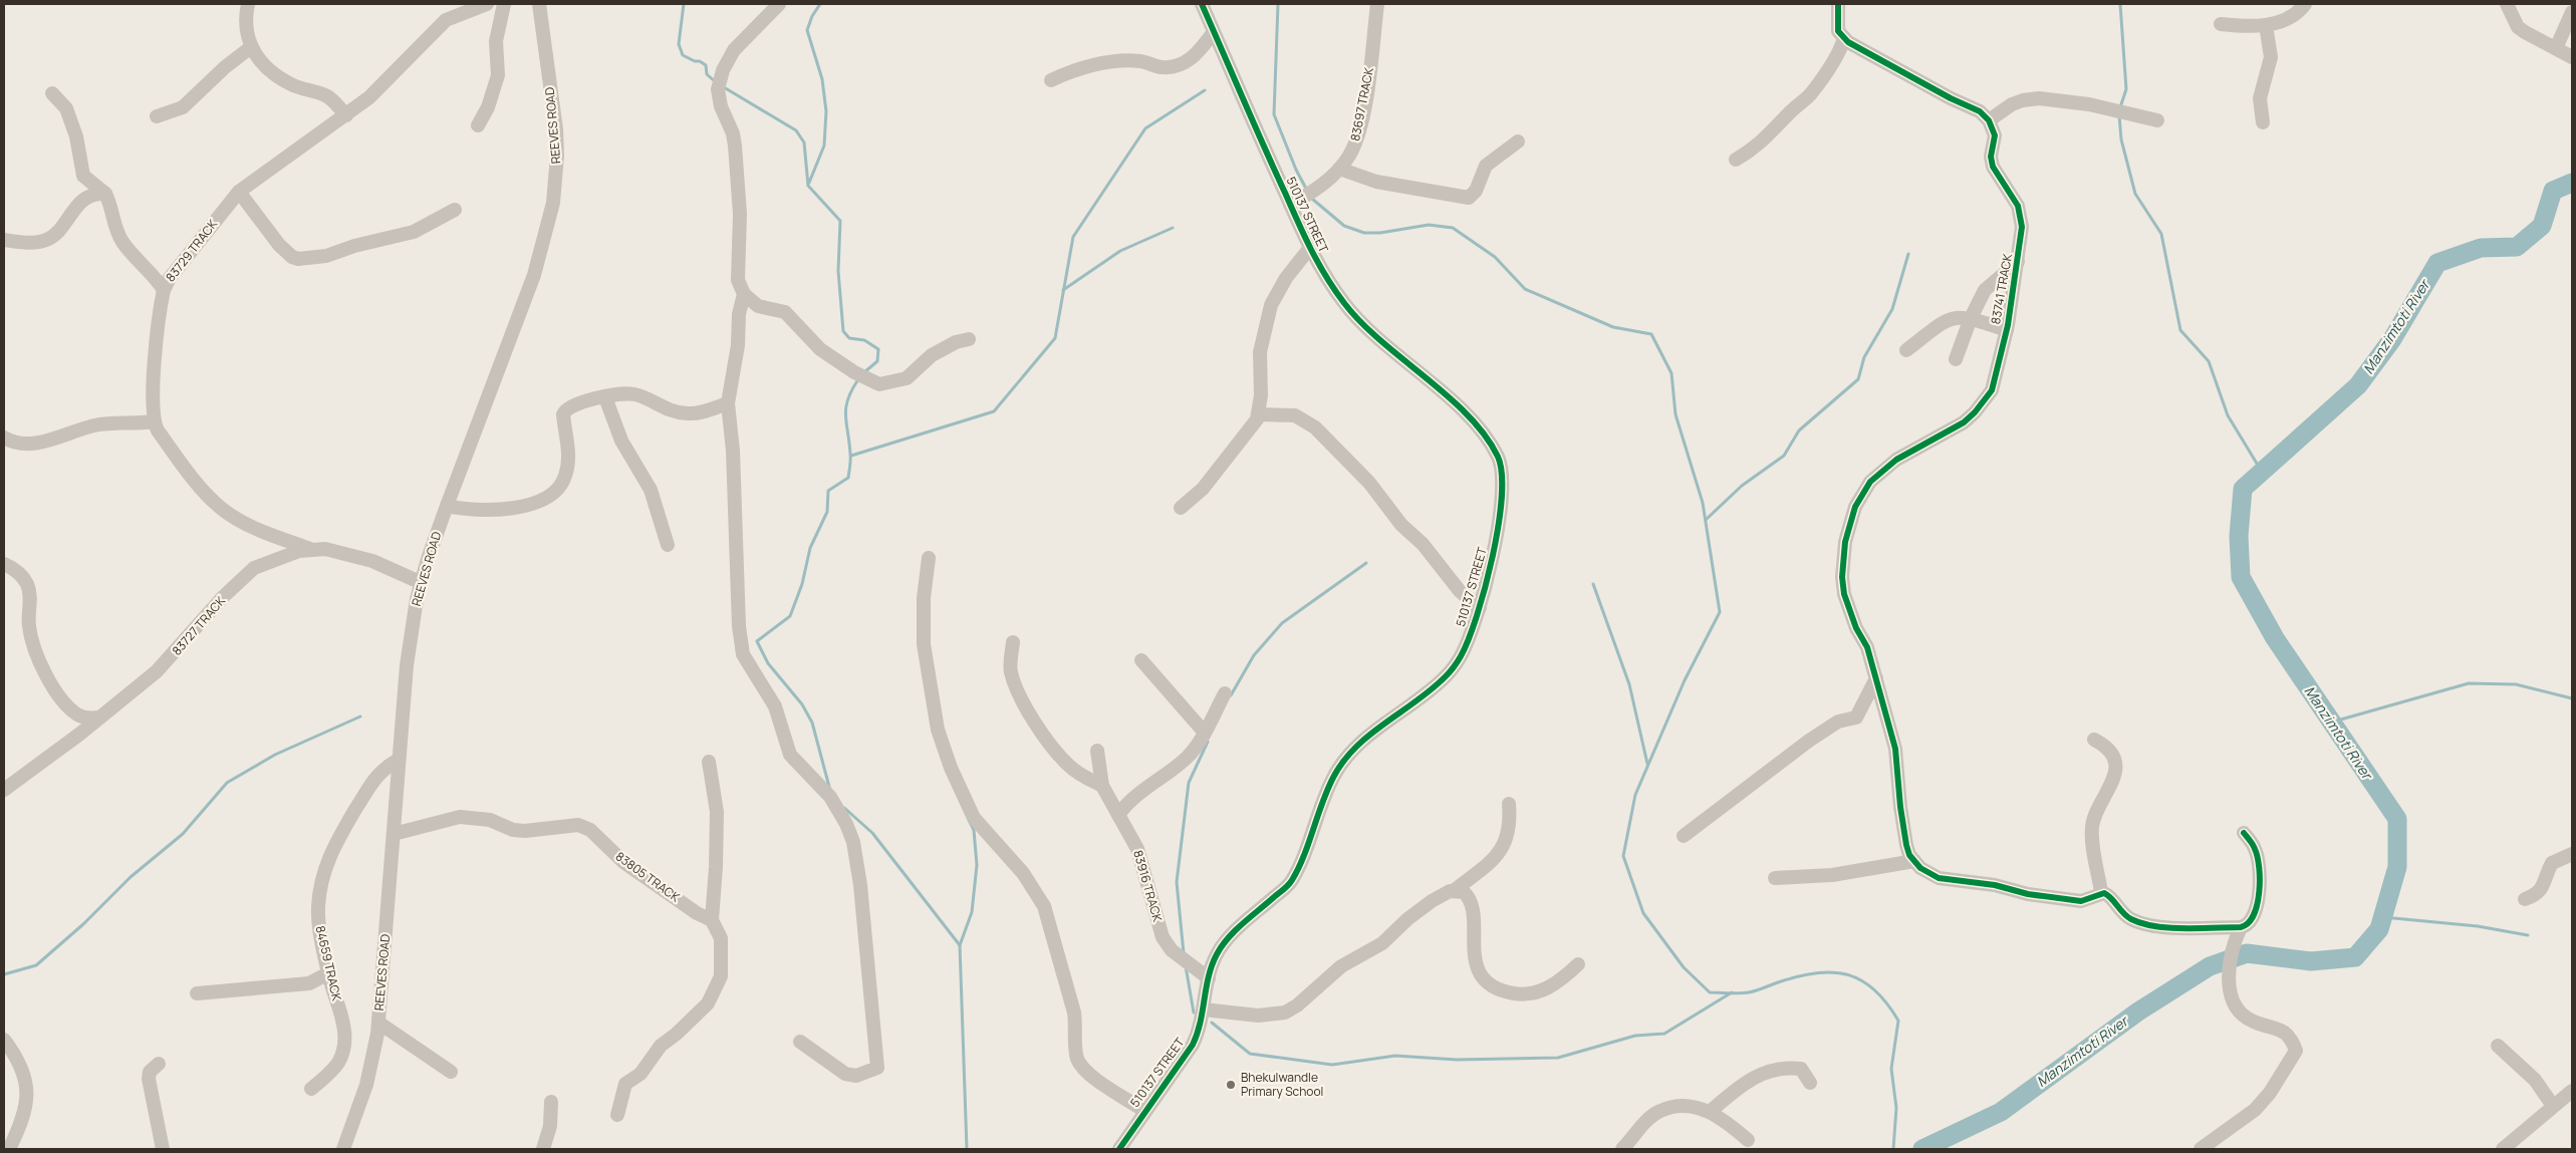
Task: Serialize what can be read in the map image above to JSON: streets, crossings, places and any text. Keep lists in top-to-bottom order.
{
  "streets": {
    "street": [
      "83697 TRACK",
      "REEVES ROAD",
      "510137 STREET",
      "83729 TRACK",
      "83741 TRACK",
      "83727 TRACK",
      "83805 TRACK",
      "83916 TRACK",
      "84659 TRACK"
    ]
  },
  "crossings": [
    ["83697 TRACK", "510137 STREET"],
    ["REEVES ROAD", "83727 TRACK"],
    ["REEVES ROAD", "83805 TRACK"],
    ["REEVES ROAD", "84659 TRACK"],
    ["510137 STREET", "83916 TRACK"]
  ],
  "water": ["Manzimtoti River"],
  "places": ["Bhekulwandle Primary School"]
}
